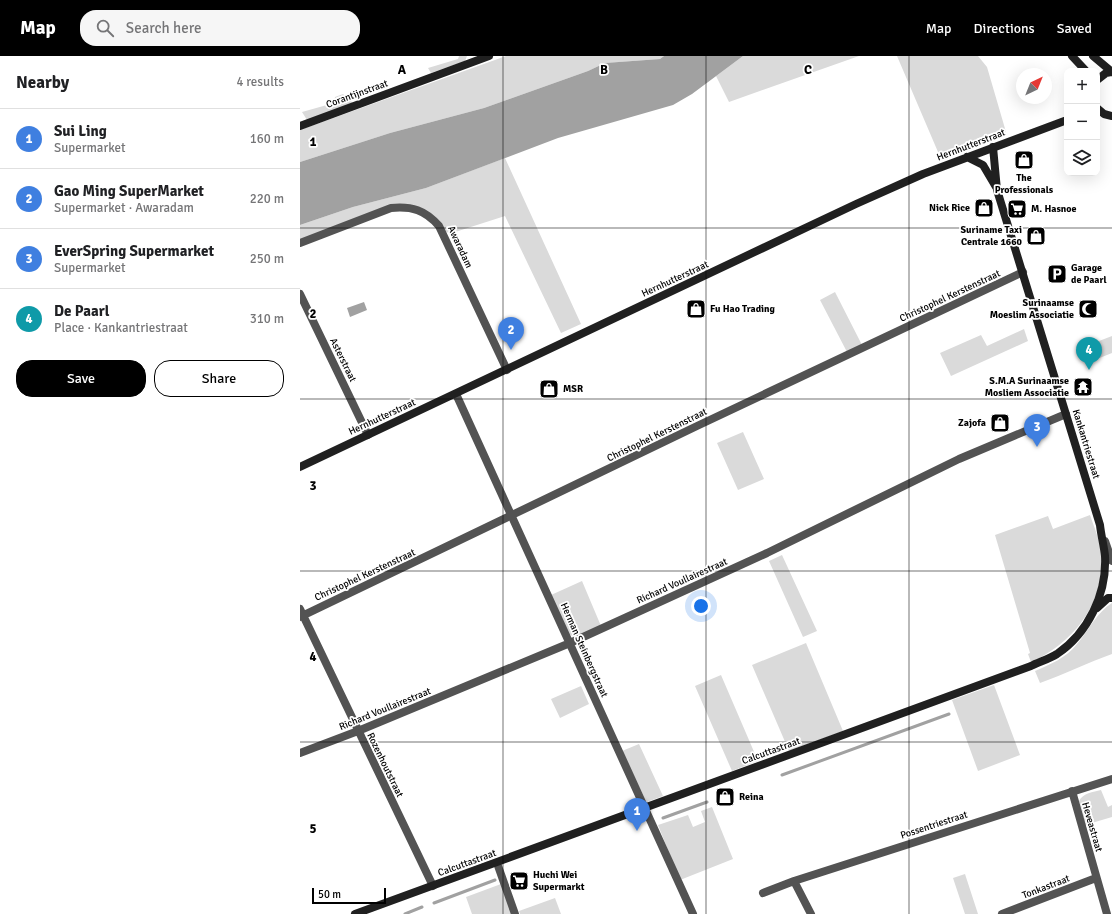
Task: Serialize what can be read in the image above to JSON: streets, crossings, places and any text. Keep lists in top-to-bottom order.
{
  "streets": {
    "street": [
      "Corantijnstraat",
      "Hernhutterstraat",
      "Awaradam",
      "Christophel Kerstenstraat",
      "Asterstraat",
      "Kankantriestraat",
      "Richard Voullairestraat",
      "Herman Steinbergstraat",
      "Calcuttastraat",
      "Rozenhoutstraat",
      "Possentriestraat",
      "Heveastraat",
      "Tonkastraat"
    ]
  },
  "crossings": [
    ["Hernhutterstraat", "Awaradam"],
    ["Hernhutterstraat", "Asterstraat"],
    ["Hernhutterstraat", "Kankantriestraat"],
    ["Hernhutterstraat", "Herman Steinbergstraat"],
    ["Christophel Kerstenstraat", "Kankantriestraat"],
    ["Christophel Kerstenstraat", "Herman Steinbergstraat"],
    ["Christophel Kerstenstraat", "Rozenhoutstraat"],
    ["Kankantriestraat", "Richard Voullairestraat"],
    ["Kankantriestraat", "Calcuttastraat"],
    ["Richard Voullairestraat", "Herman Steinbergstraat"],
    ["Richard Voullairestraat", "Rozenhoutstraat"],
    ["Herman Steinbergstraat", "Calcuttastraat"],
    ["Calcuttastraat", "Rozenhoutstraat"],
    ["Possentriestraat", "Heveastraat"],
    ["Heveastraat", "Tonkastraat"]
  ],
  "places": {
    "shop": [
      "The Professionals",
      "Nick Rice",
      "Suriname Taxi Centrale 1660",
      "Fu Hao Trading",
      "MSR",
      "Zajofa",
      "Reina"
    ],
    "supermarket": ["M. Hasnoe", "Huchi Wei Supermarkt"],
    "parking": ["Garage de Paarl"],
    "mosque": ["Surinaamse Moeslim Associatie"],
    "temple": ["S.M.A Surinaamse Mosliem Associatie"]
  },
  "scale_bar": "50 m",
  "north": "top right",
  "page": {
    "header": "Map",
    "search": "Search here",
    "nav": ["Map", "Directions", "Saved"],
    "heading": ["Nearby", "4 results"],
    "map_buttons": ["+", "−"],
    "list": [
      {
        "mark": "1",
        "name": "Sui Ling",
        "note": "Supermarket",
        "value": "160 m"
      },
      {
        "mark": "2",
        "name": "Gao Ming SuperMarket",
        "note": "Supermarket · Awaradam",
        "value": "220 m"
      },
      {
        "mark": "3",
        "name": "EverSpring Supermarket",
        "note": "Supermarket",
        "value": "250 m"
      },
      {
        "mark": "4",
        "name": "De Paarl",
        "note": "Place · Kankantriestraat",
        "value": "310 m"
      }
    ],
    "pins": [
      "2",
      "4",
      "3",
      "1"
    ],
    "buttons": ["Save", "Share"],
    "scale": "50 m"
  },
  "grid": {
    "columns": ["A", "B", "C"],
    "rows": [
      "1",
      "2",
      "3",
      "4",
      "5"
    ]
  }
}
